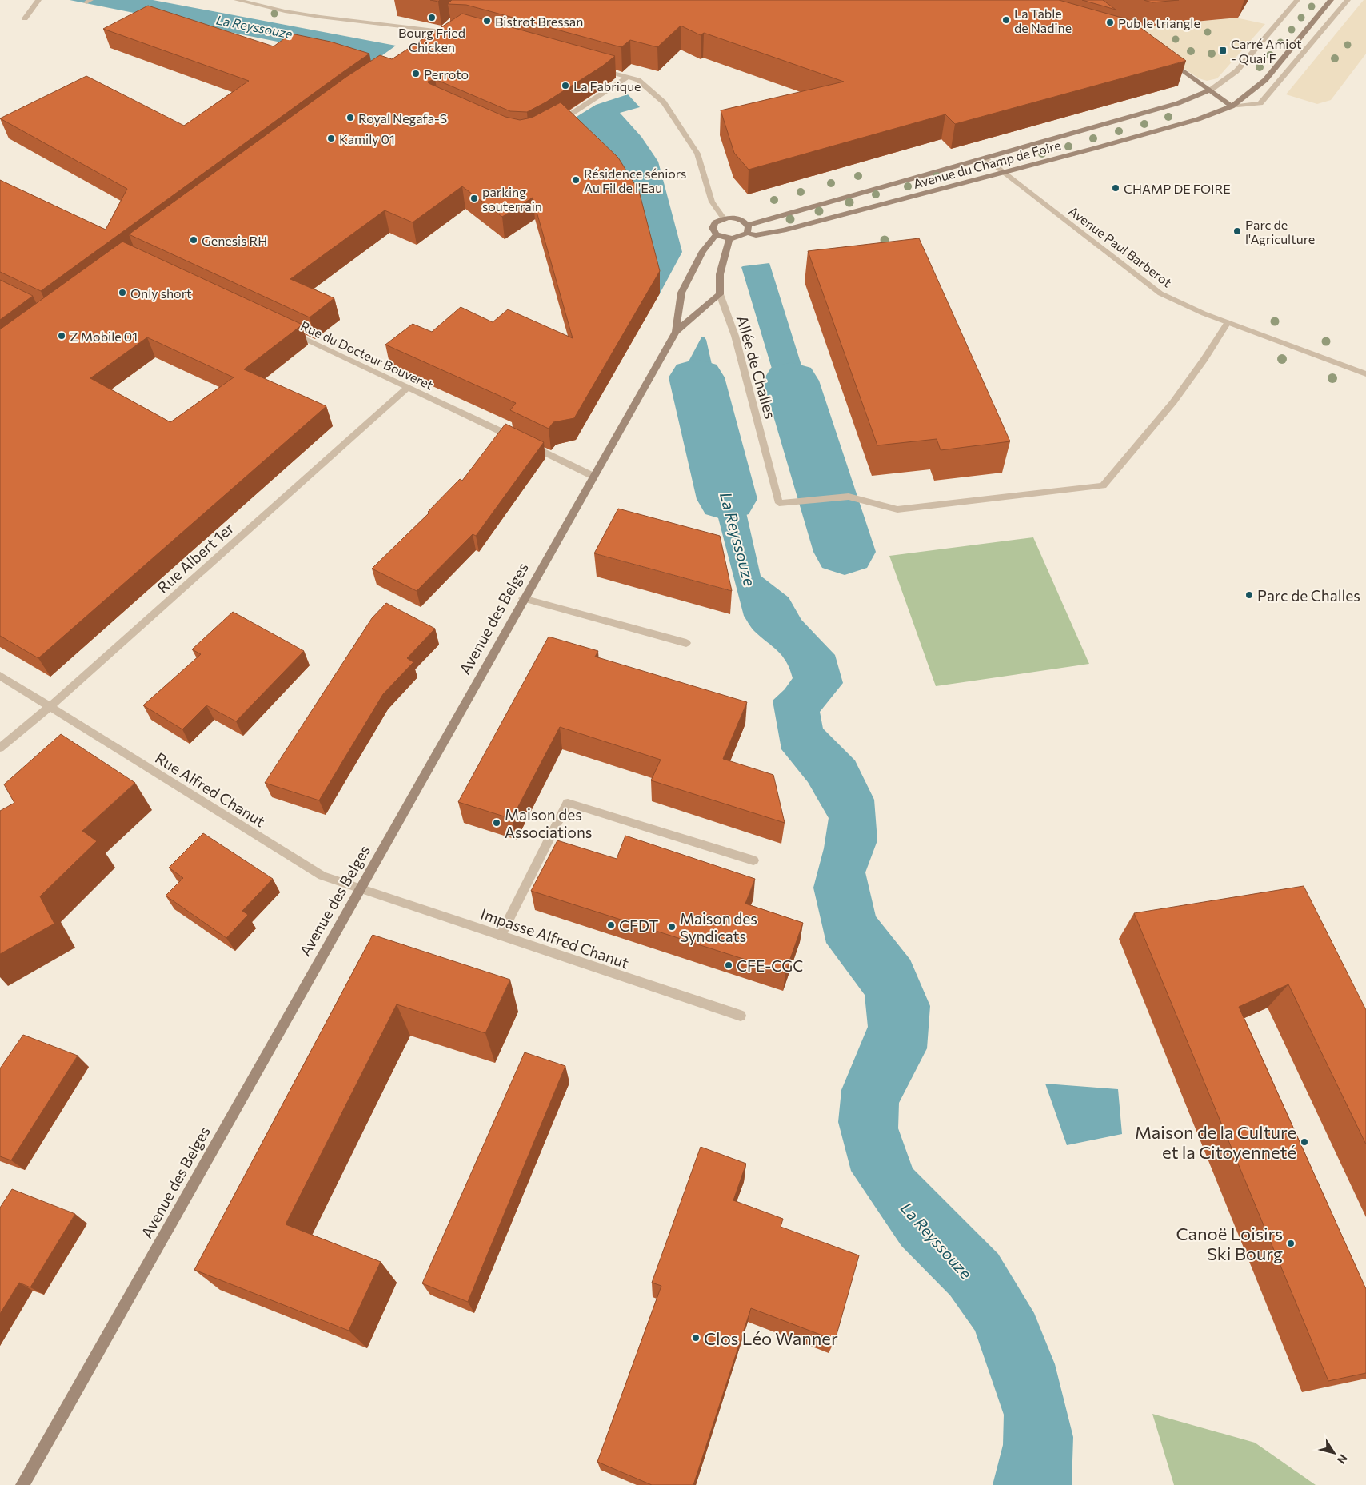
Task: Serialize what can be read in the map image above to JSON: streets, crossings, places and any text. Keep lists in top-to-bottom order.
{
  "streets": {
    "main road": ["Avenue du Champ de Foire", "Allée de Challes", "Avenue des Belges"],
    "street": [
      "Avenue Paul Barberot",
      "Rue du Docteur Bouveret",
      "Rue Albert 1er",
      "Rue Alfred Chanut",
      "Impasse Alfred Chanut"
    ]
  },
  "crossings": [
    ["Avenue du Champ de Foire", "Avenue Paul Barberot"],
    ["Avenue Paul Barberot", "Allée de Challes"],
    ["Rue du Docteur Bouveret", "Rue Albert 1er"],
    ["Rue du Docteur Bouveret", "Avenue des Belges"],
    ["Allée de Challes", "Avenue des Belges"],
    ["Rue Albert 1er", "Rue Alfred Chanut"],
    ["Avenue des Belges", "Rue Alfred Chanut"],
    ["Avenue des Belges", "Impasse Alfred Chanut"],
    ["Rue Alfred Chanut", "Impasse Alfred Chanut"]
  ],
  "water": ["La Reyssouze"],
  "places": {
    "other": [
      "Bourg Fried Chicken",
      "La Table de Nadine",
      "Bistrot Bressan",
      "Pub le triangle",
      "Perroto",
      "La Fabrique",
      "Royal Negafa-S",
      "Kamily 01",
      "Résidence séniors Au Fil de l'Eau",
      "CHAMP DE FOIRE",
      "parking souterrain",
      "Parc de l'Agriculture",
      "Genesis RH",
      "Only short",
      "Z Mobile 01",
      "Parc de Challes",
      "Maison des Associations",
      "CFDT",
      "Maison des Syndicats",
      "CFE-CGC",
      "Maison de la Culture et la Citoyenneté",
      "Canoë Loisirs Ski Bourg",
      "Clos Léo Wanner"
    ],
    "transit": ["Carré Amiot - Quai F"]
  },
  "north": "bottom right"
}
